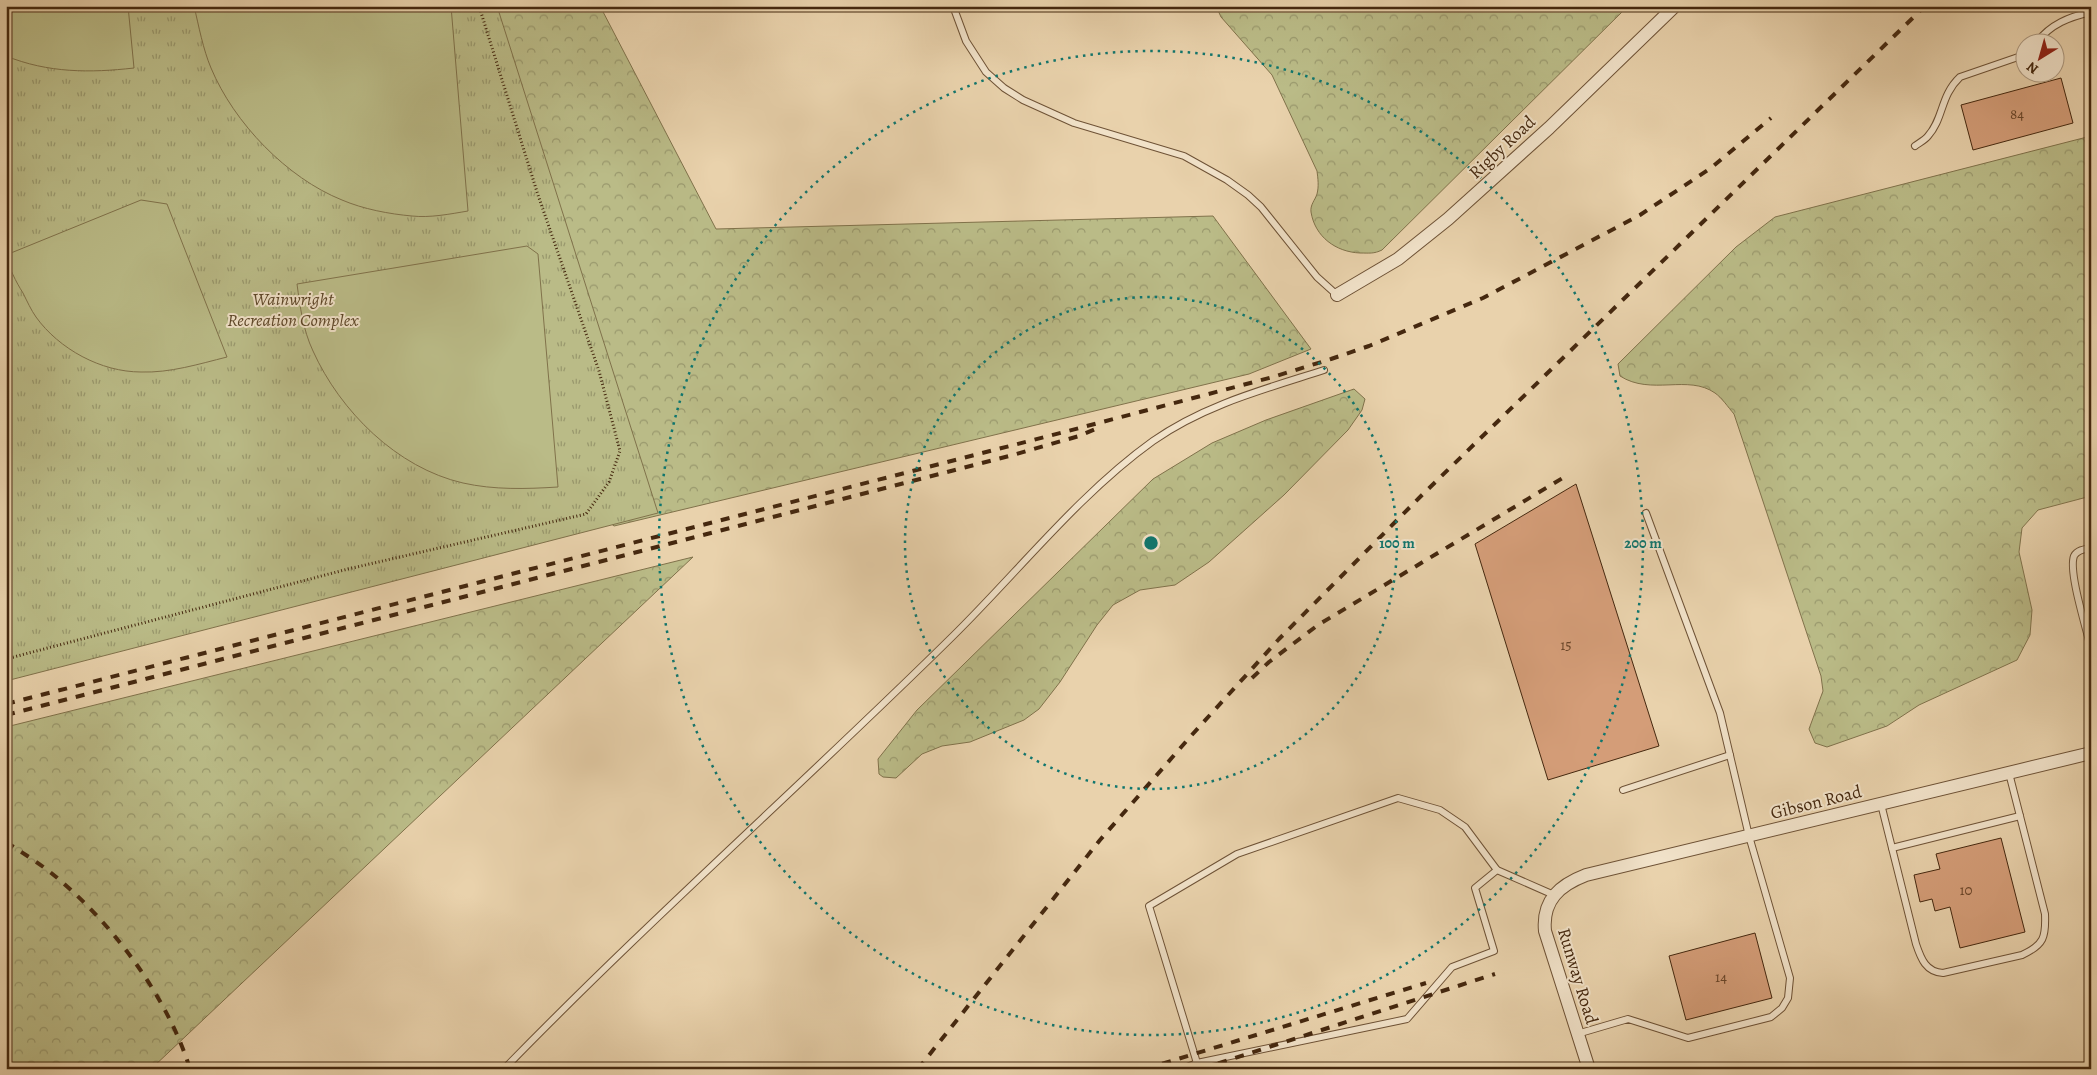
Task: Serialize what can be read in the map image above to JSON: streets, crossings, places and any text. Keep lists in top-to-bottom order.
{
  "streets": {
    "street": ["Rigby Road", "Gibson Road", "Runway Road"]
  },
  "crossings": [
    ["Gibson Road", "Runway Road"]
  ],
  "parks": ["Wainwright Recreation Complex"],
  "house_numbers": [
    "84",
    "15",
    "10",
    "14"
  ],
  "north": "bottom left",
  "rings": ["100 m", "200 m"]
}
